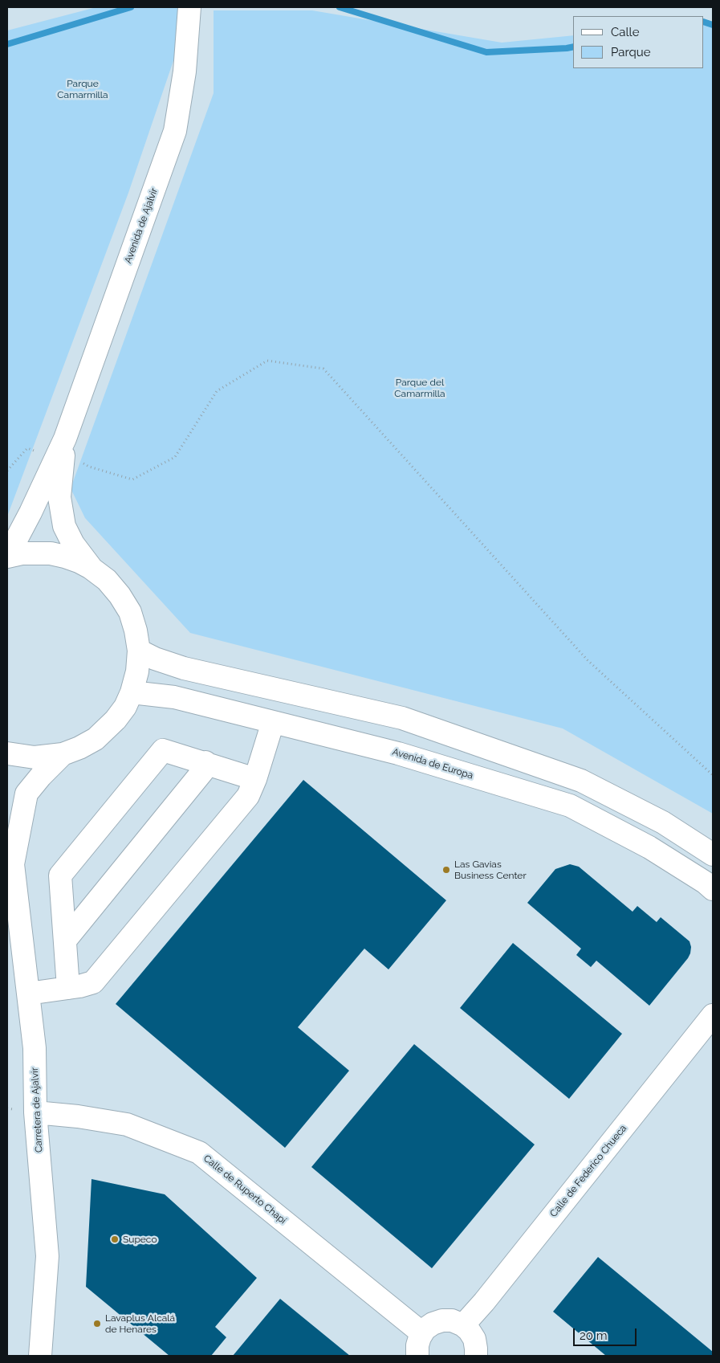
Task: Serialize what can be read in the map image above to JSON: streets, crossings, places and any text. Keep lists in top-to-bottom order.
{
  "streets": {
    "street": [
      "Avenida de Ajalvir",
      "Avenida de Europa",
      "Carretera de Ajalvir",
      "Calle de Federico Chueca",
      "Calle de Ruperto Chapí"
    ]
  },
  "crossings": [
    ["Carretera de Ajalvir", "Calle de Ruperto Chapí"]
  ],
  "parks": ["Parque Camarmilla", "Parque del Camarmilla"],
  "places": ["Las Gavias Business Center", "Supeco", "Lavaplus Alcalá de Henares"],
  "legend": ["Calle", "Parque"],
  "scale_bar": "20 m"
}
